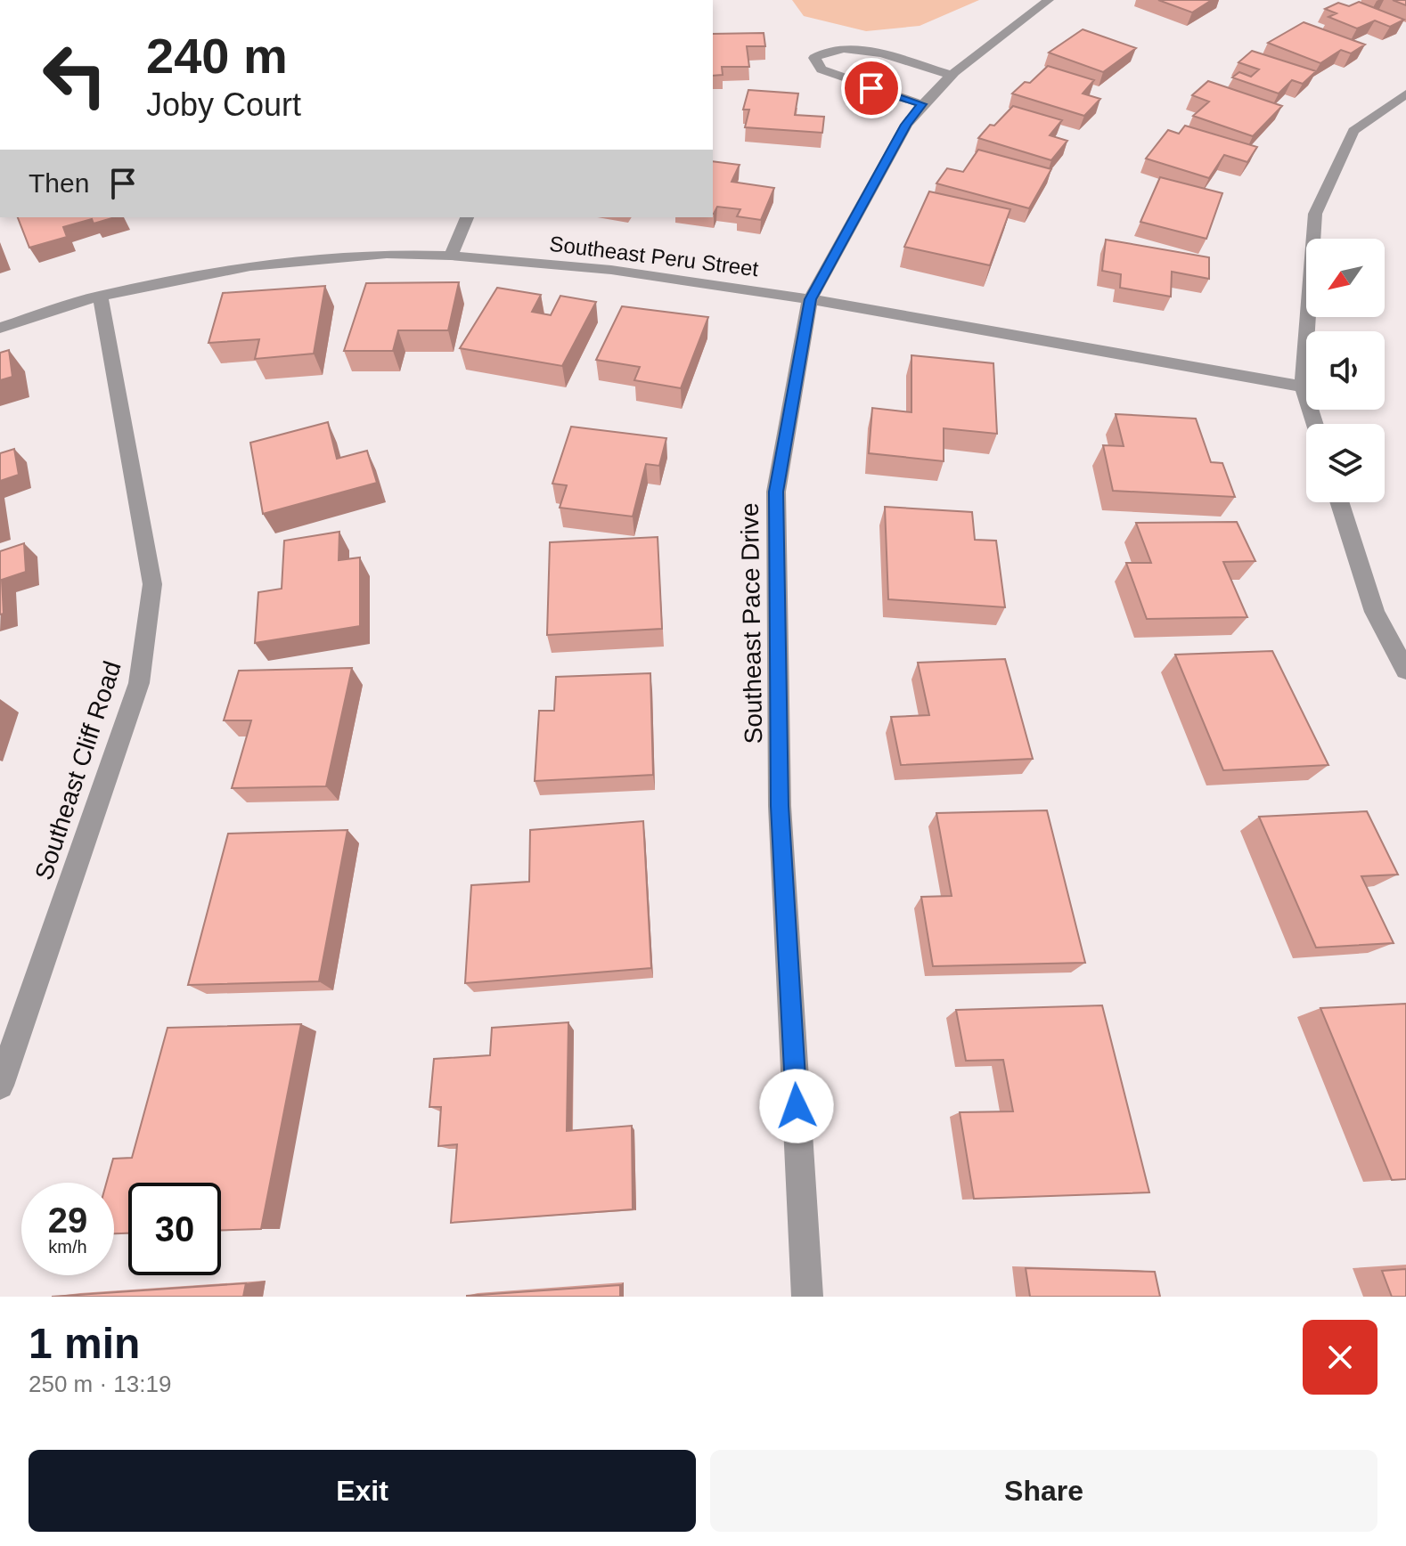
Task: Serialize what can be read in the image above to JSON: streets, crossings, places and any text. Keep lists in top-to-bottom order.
{
  "streets": {
    "street": ["Southeast Peru Street", "Southeast Pace Drive", "Southeast Cliff Road"]
  },
  "crossings": [
    ["Southeast Peru Street", "Southeast Pace Drive"],
    ["Southeast Peru Street", "Southeast Cliff Road"]
  ],
  "north": "bottom left",
  "page": {
    "turn": ["240 m", "Joby Court"],
    "then": "Then",
    "speed": "29 km/h",
    "limit": "30",
    "heading": ["1 min", "250 m · 13:19"],
    "buttons": ["Exit", "Share"]
  }
}
